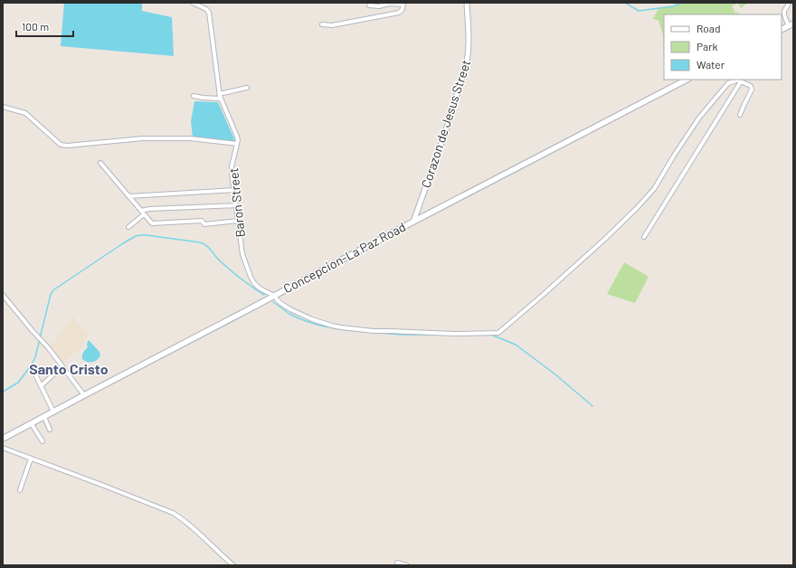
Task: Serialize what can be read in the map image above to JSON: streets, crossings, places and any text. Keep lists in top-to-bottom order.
{
  "streets": {
    "main road": ["Concepcion-La Paz Road"],
    "street": ["Corazon de Jesus Street", "Baron Street"]
  },
  "crossings": [
    ["Corazon de Jesus Street", "Concepcion-La Paz Road"],
    ["Baron Street", "Concepcion-La Paz Road"]
  ],
  "districts": ["Santo Cristo"],
  "legend": ["Road", "Park", "Water"],
  "scale_bar": "100 m"
}
